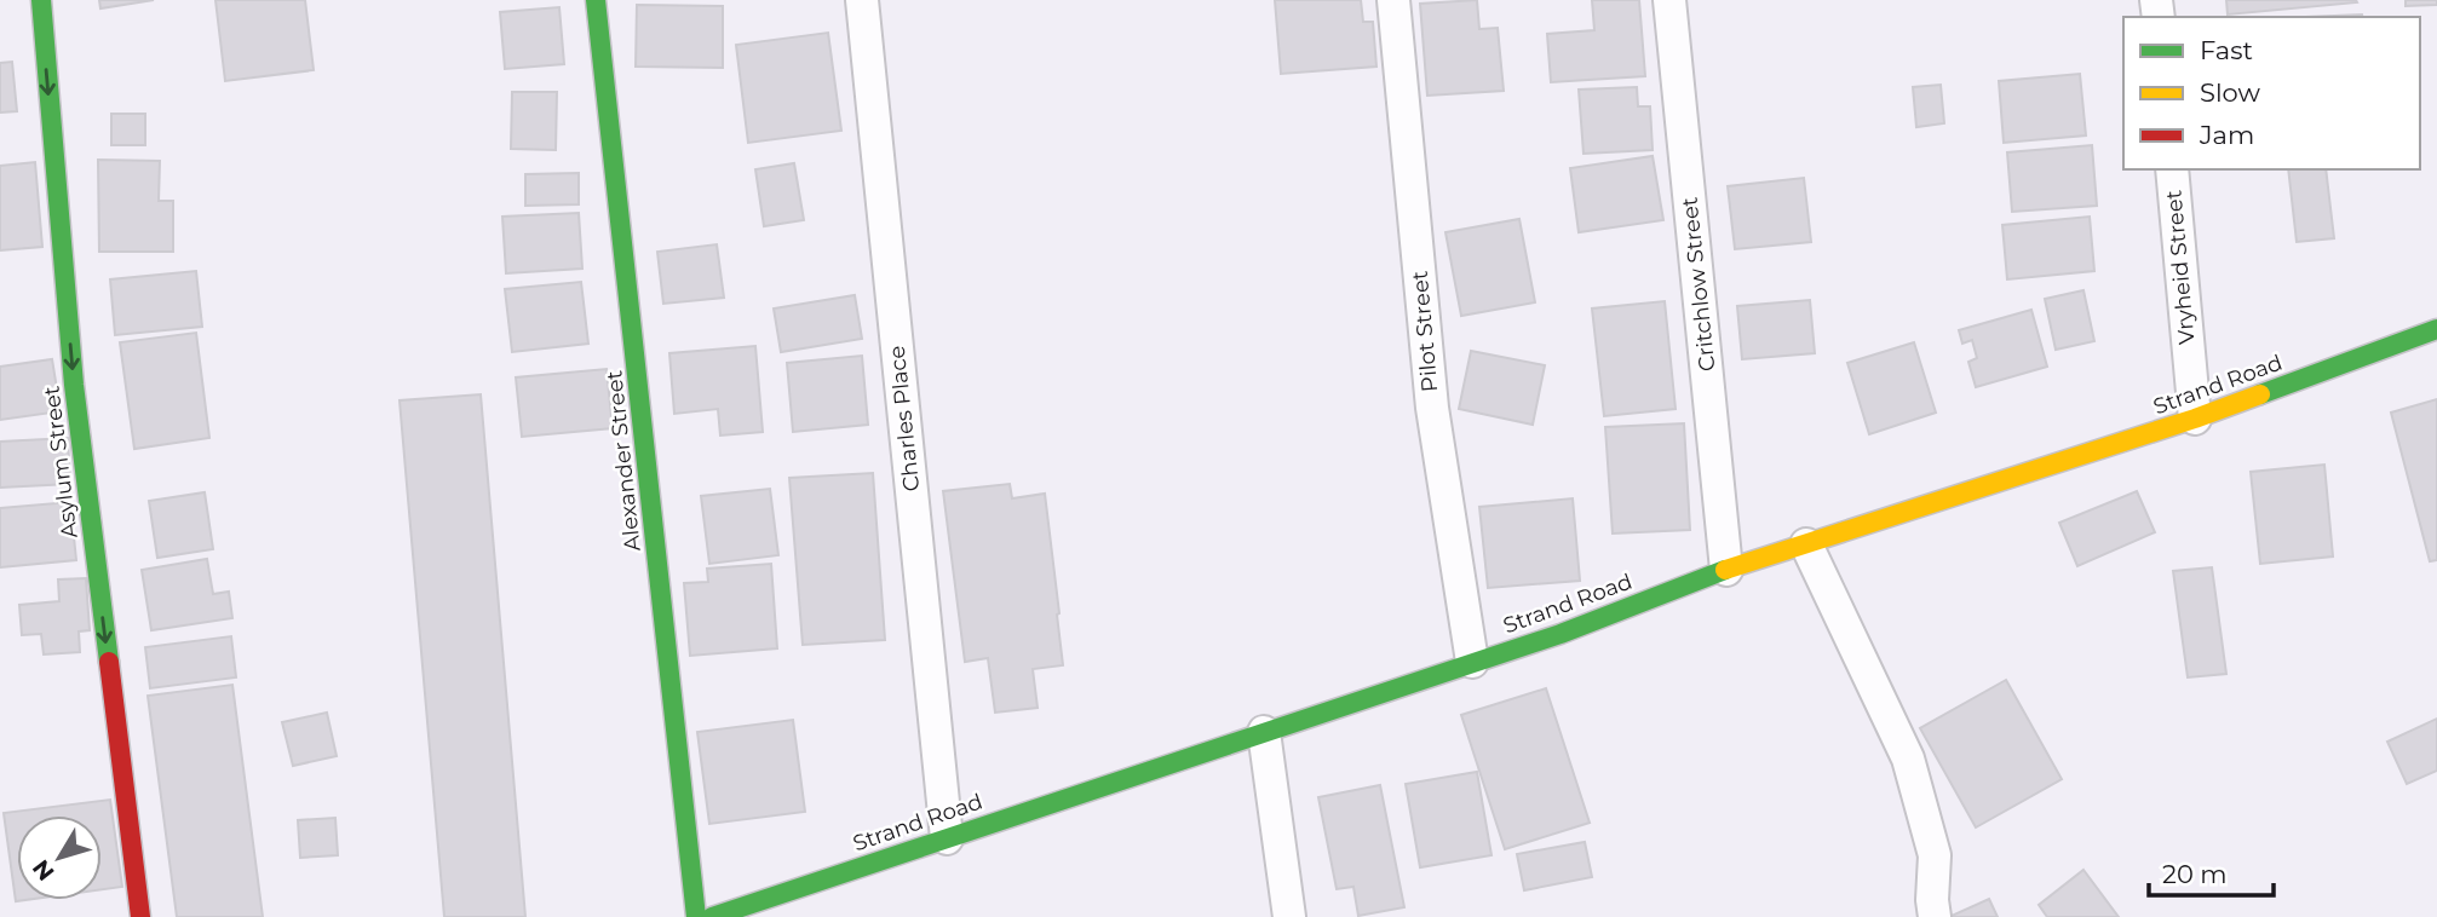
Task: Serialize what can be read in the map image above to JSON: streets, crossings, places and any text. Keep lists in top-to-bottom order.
{
  "streets": {
    "street": [
      "Vryheid Street",
      "Critchlow Street",
      "Pilot Street",
      "Strand Road",
      "Charles Place",
      "Alexander Street",
      "Asylum Street"
    ]
  },
  "crossings": [
    ["Vryheid Street", "Strand Road"],
    ["Critchlow Street", "Strand Road"],
    ["Pilot Street", "Strand Road"],
    ["Strand Road", "Charles Place"]
  ],
  "one_way": ["Asylum Street"],
  "legend": ["Fast", "Slow", "Jam"],
  "scale_bar": "20 m",
  "north": "bottom left"
}
